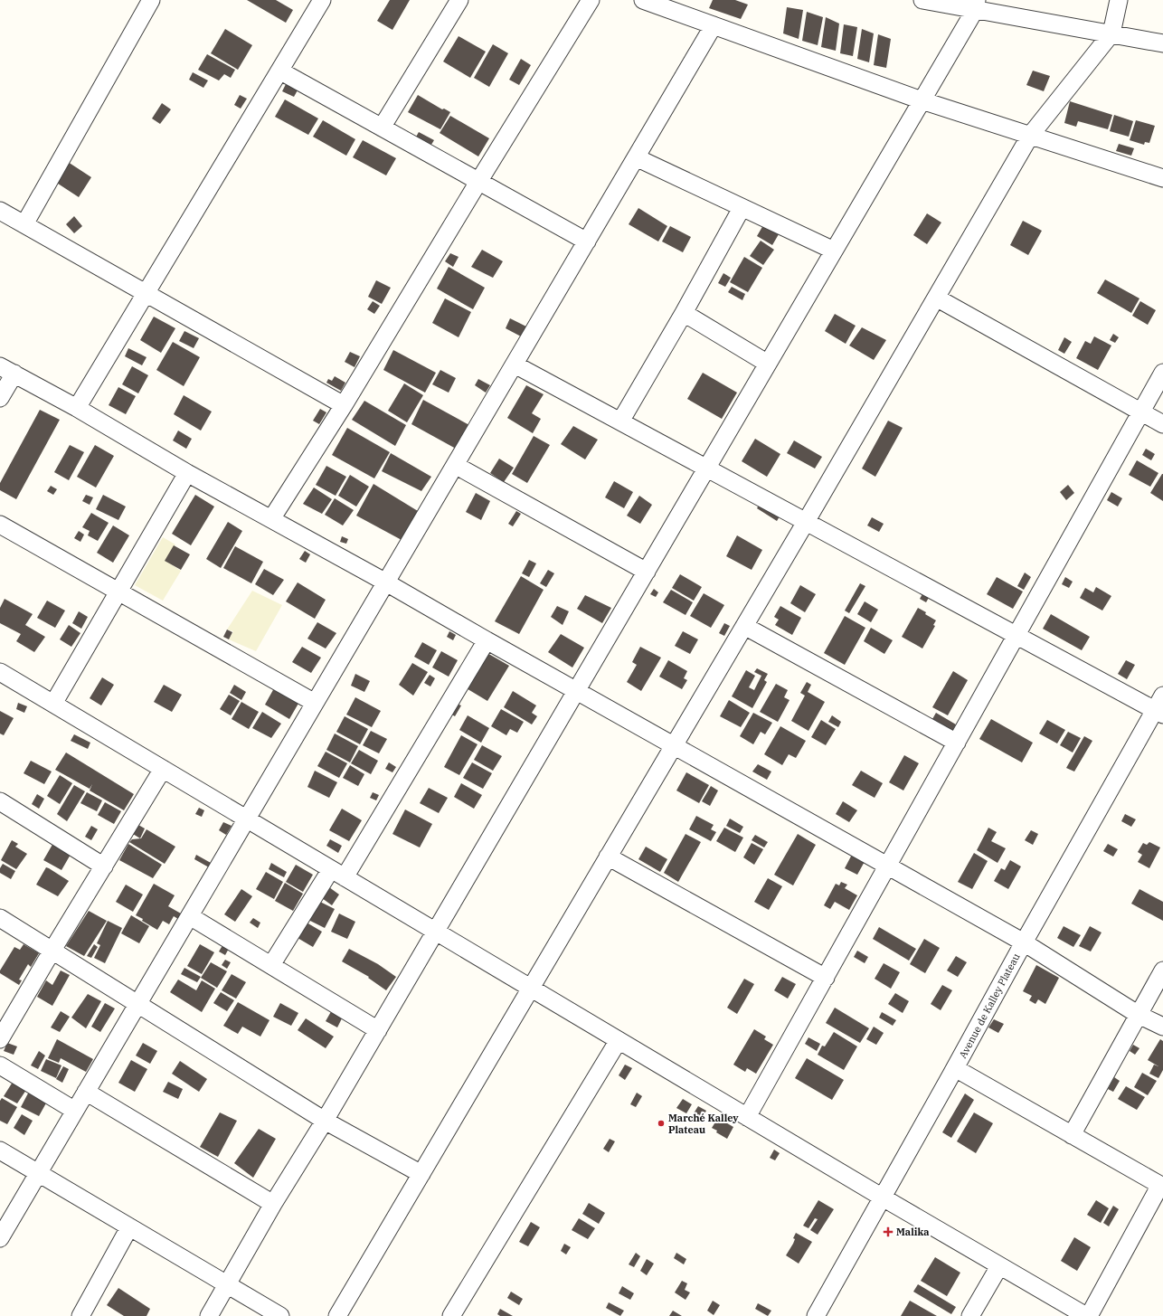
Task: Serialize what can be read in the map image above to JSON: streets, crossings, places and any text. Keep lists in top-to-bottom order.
{
  "streets": {
    "street": ["Avenue de Kalley Plateau"]
  },
  "places": {
    "other": ["Marché Kalley Plateau"],
    "health": ["Malika"]
  }
}
